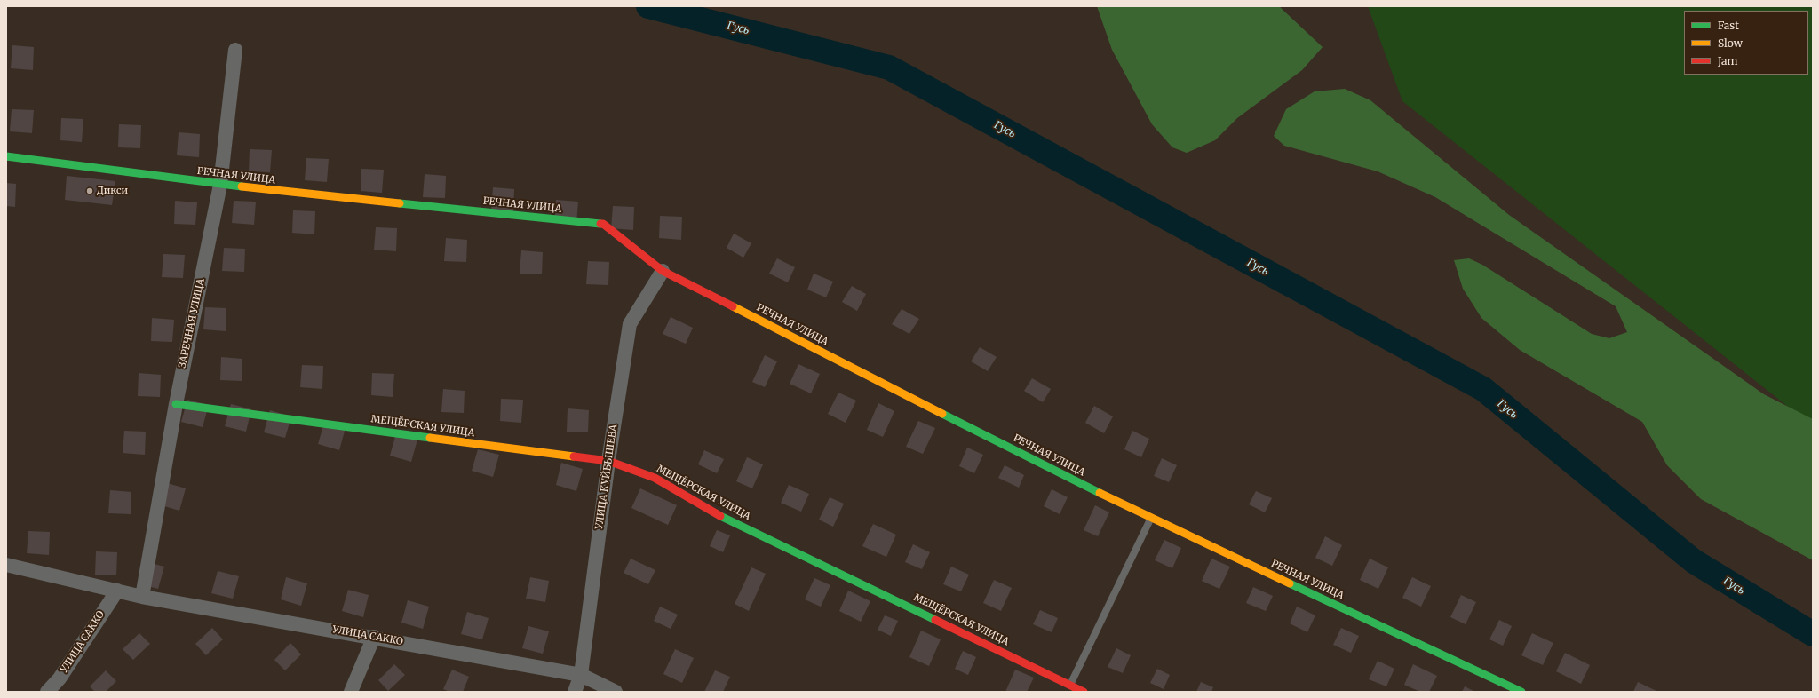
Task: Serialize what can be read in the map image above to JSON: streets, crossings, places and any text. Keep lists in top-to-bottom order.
{
  "streets": {
    "street": [
      "РЕЧНАЯ УЛИЦА",
      "ЗАРЕЧНАЯ УЛИЦА",
      "МЕЩЁРСКАЯ УЛИЦА",
      "УЛИЦА КУЙБЫШЕВА",
      "УЛИЦА САККО"
    ]
  },
  "crossings": [
    ["РЕЧНАЯ УЛИЦА", "ЗАРЕЧНАЯ УЛИЦА"],
    ["РЕЧНАЯ УЛИЦА", "УЛИЦА КУЙБЫШЕВА"],
    ["ЗАРЕЧНАЯ УЛИЦА", "МЕЩЁРСКАЯ УЛИЦА"],
    ["ЗАРЕЧНАЯ УЛИЦА", "УЛИЦА САККО"],
    ["МЕЩЁРСКАЯ УЛИЦА", "УЛИЦА КУЙБЫШЕВА"],
    ["УЛИЦА КУЙБЫШЕВА", "УЛИЦА САККО"]
  ],
  "water": ["Гусь"],
  "places": ["Дикси"],
  "legend": ["Fast", "Slow", "Jam"]
}
